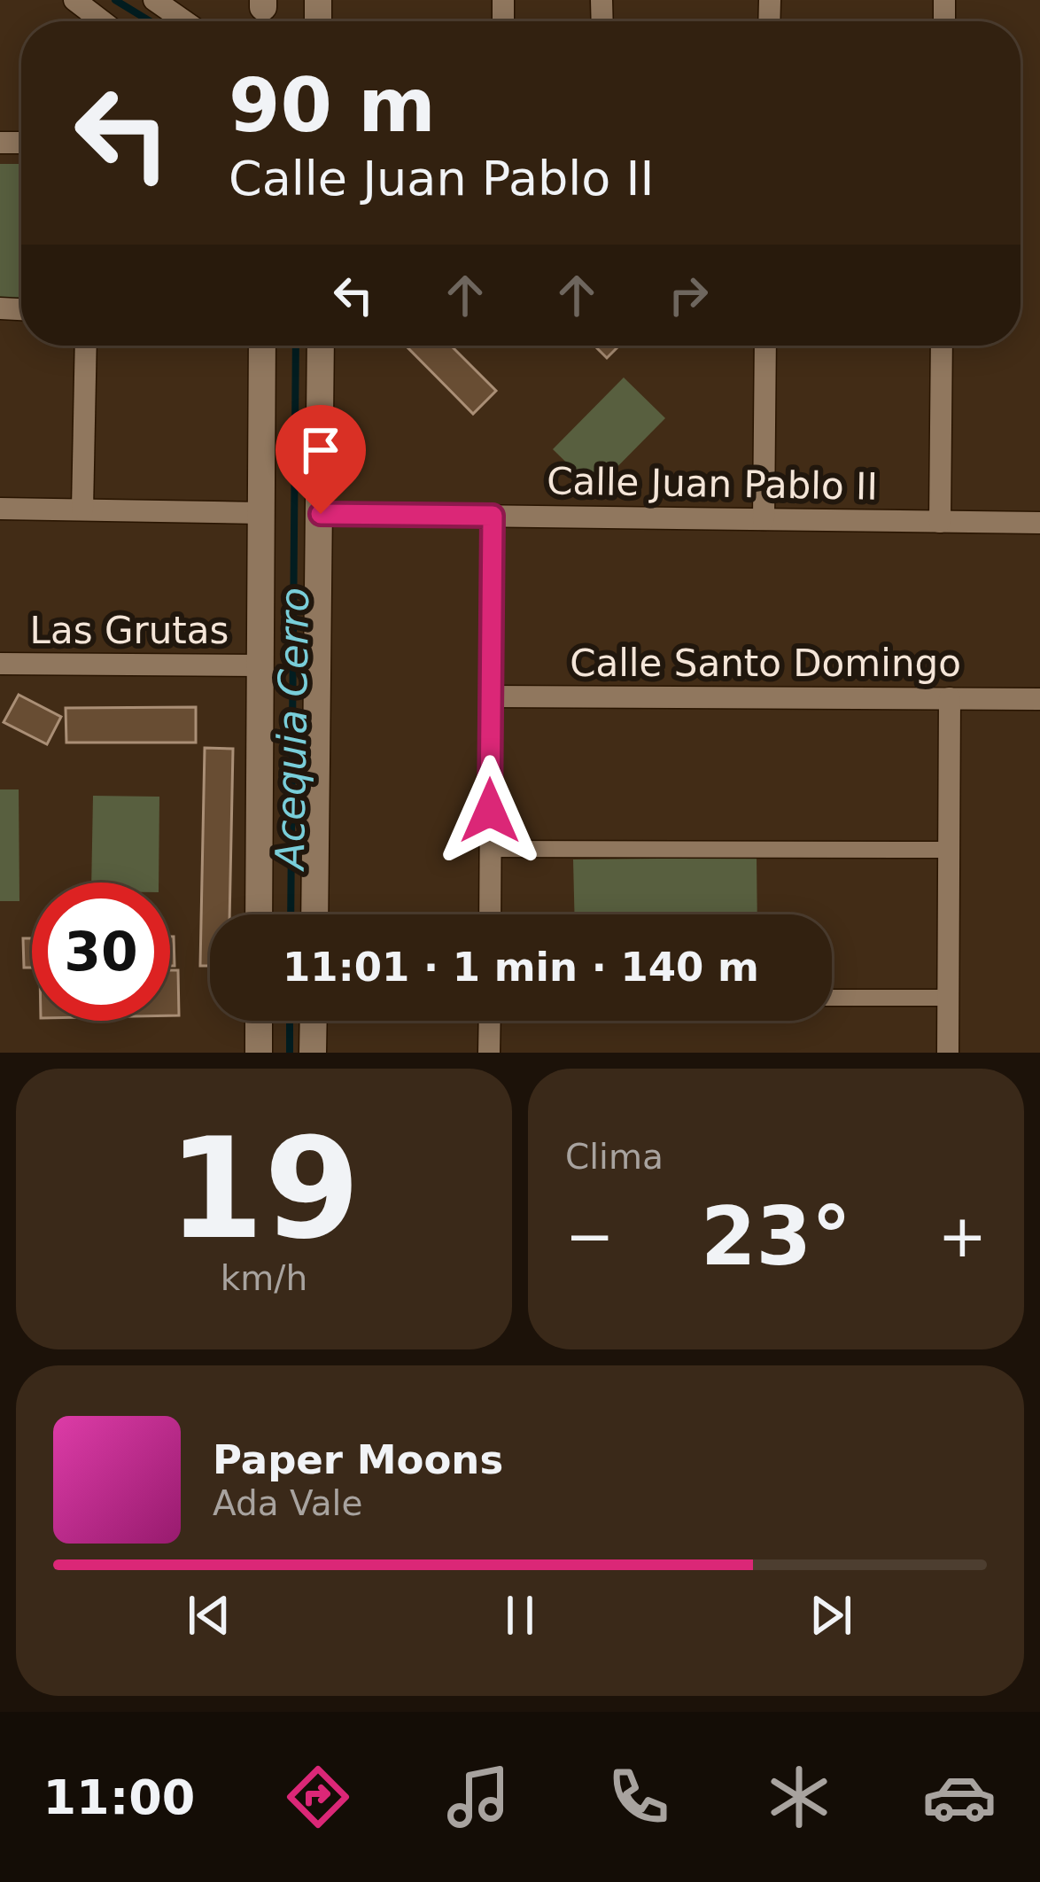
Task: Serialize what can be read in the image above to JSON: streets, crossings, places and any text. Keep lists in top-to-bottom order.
{
  "streets": {
    "street": ["Calle Juan Pablo II", "Las Grutas", "Calle Santo Domingo"]
  },
  "water": ["Acequia Cerro"],
  "page": {
    "turn": ["90 m", "Calle Juan Pablo II"],
    "limit": "30",
    "trip": "11:01 · 1 min · 140 m",
    "tile": [
      ["19", "km/h"],
      "Clima"
    ],
    "heat": ["−", "23°", "+"],
    "song": ["Paper Moons", "Ada Vale"],
    "tabs": "11:00"
  }
}
